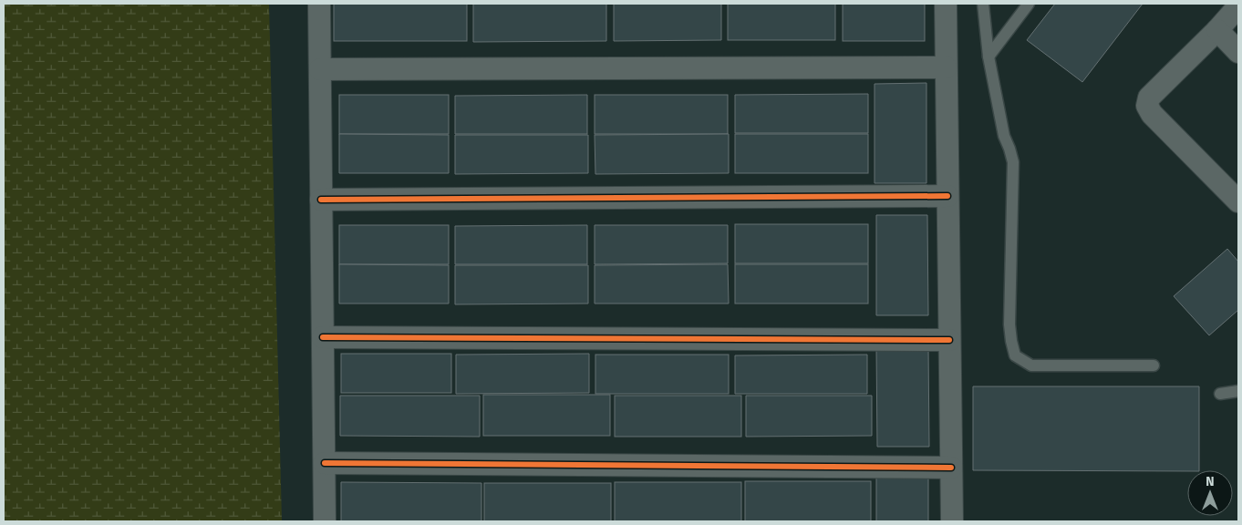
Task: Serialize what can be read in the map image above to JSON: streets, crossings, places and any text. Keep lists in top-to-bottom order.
{
  "north": "top"
}
